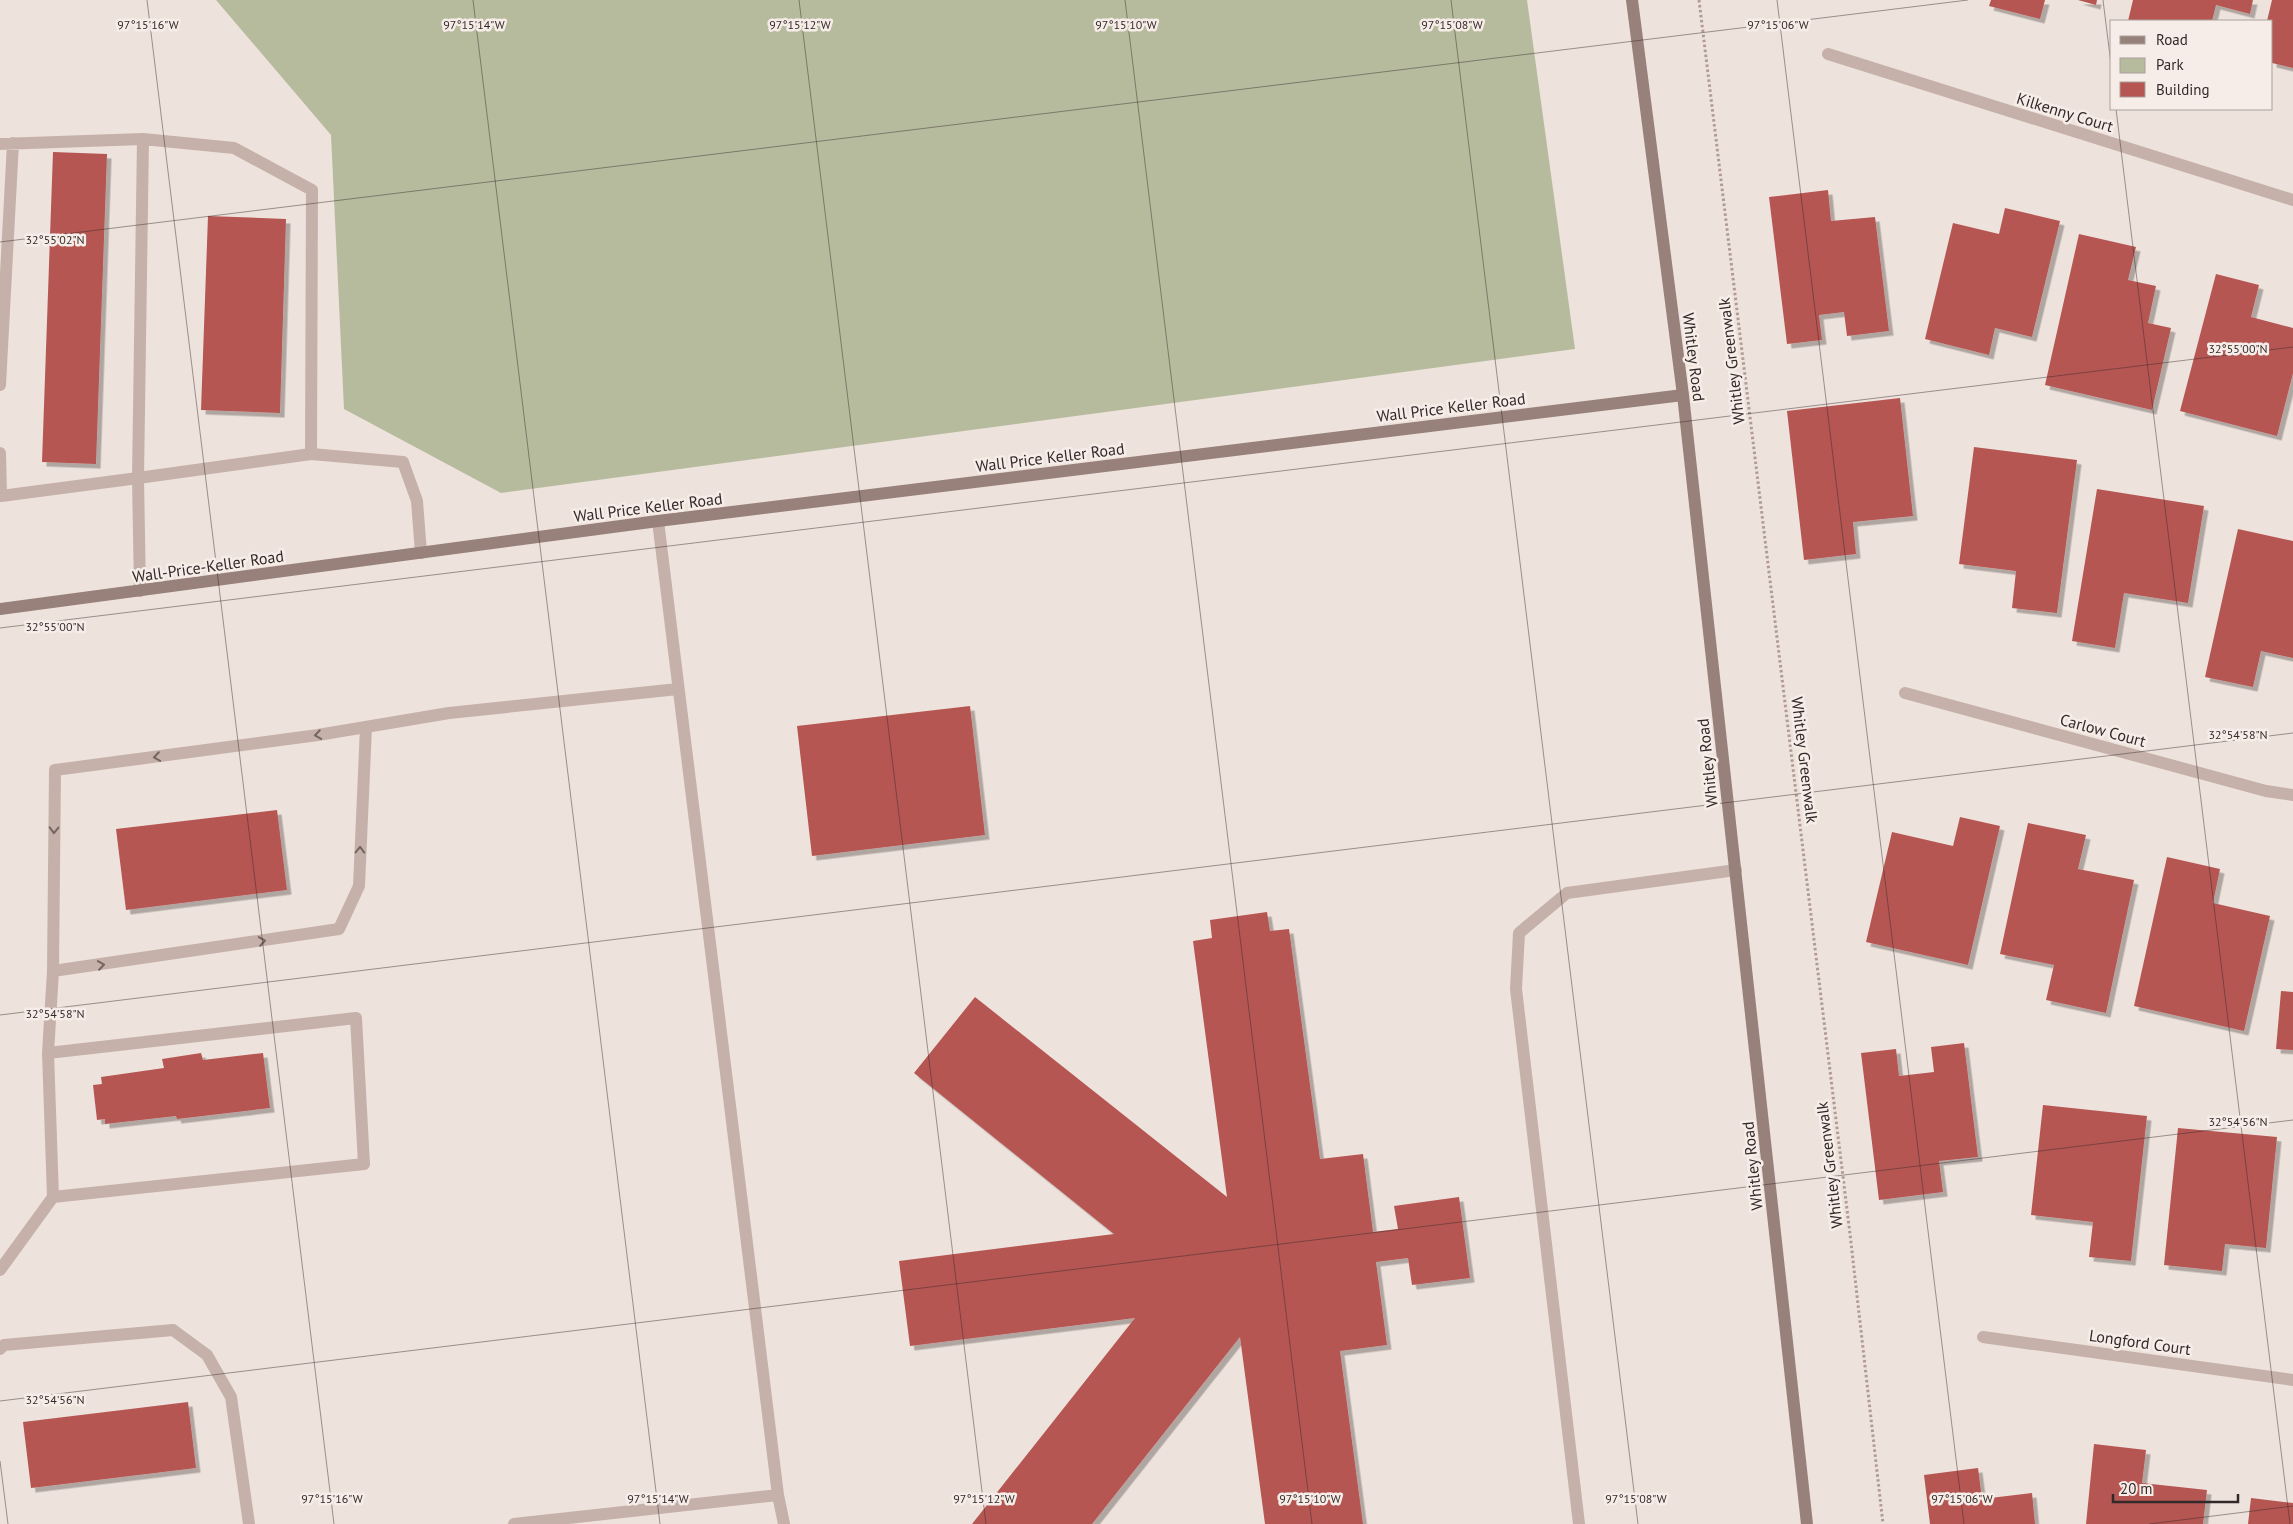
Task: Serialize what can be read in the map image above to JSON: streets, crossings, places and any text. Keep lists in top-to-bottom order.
{
  "streets": {
    "street": [
      "Kilkenny Court",
      "Whitley Road",
      "Wall Price Keller Road",
      "Wall-Price-Keller Road",
      "Carlow Court",
      "Longford Court"
    ],
    "path": ["Whitley Greenwalk"]
  },
  "crossings": [
    ["Whitley Road", "Wall Price Keller Road"],
    ["Wall Price Keller Road", "Wall-Price-Keller Road"]
  ],
  "legend": ["Road", "Park", "Building"],
  "scale_bar": "20 m",
  "coordinates": [
    "97°15'16\"W",
    "97°15'14\"W",
    "97°15'12\"W",
    "97°15'10\"W",
    "97°15'08\"W",
    "97°15'06\"W",
    "32°55'02\"N",
    "32°55'00\"N",
    "32°54'58\"N",
    "32°54'56\"N"
  ]
}
